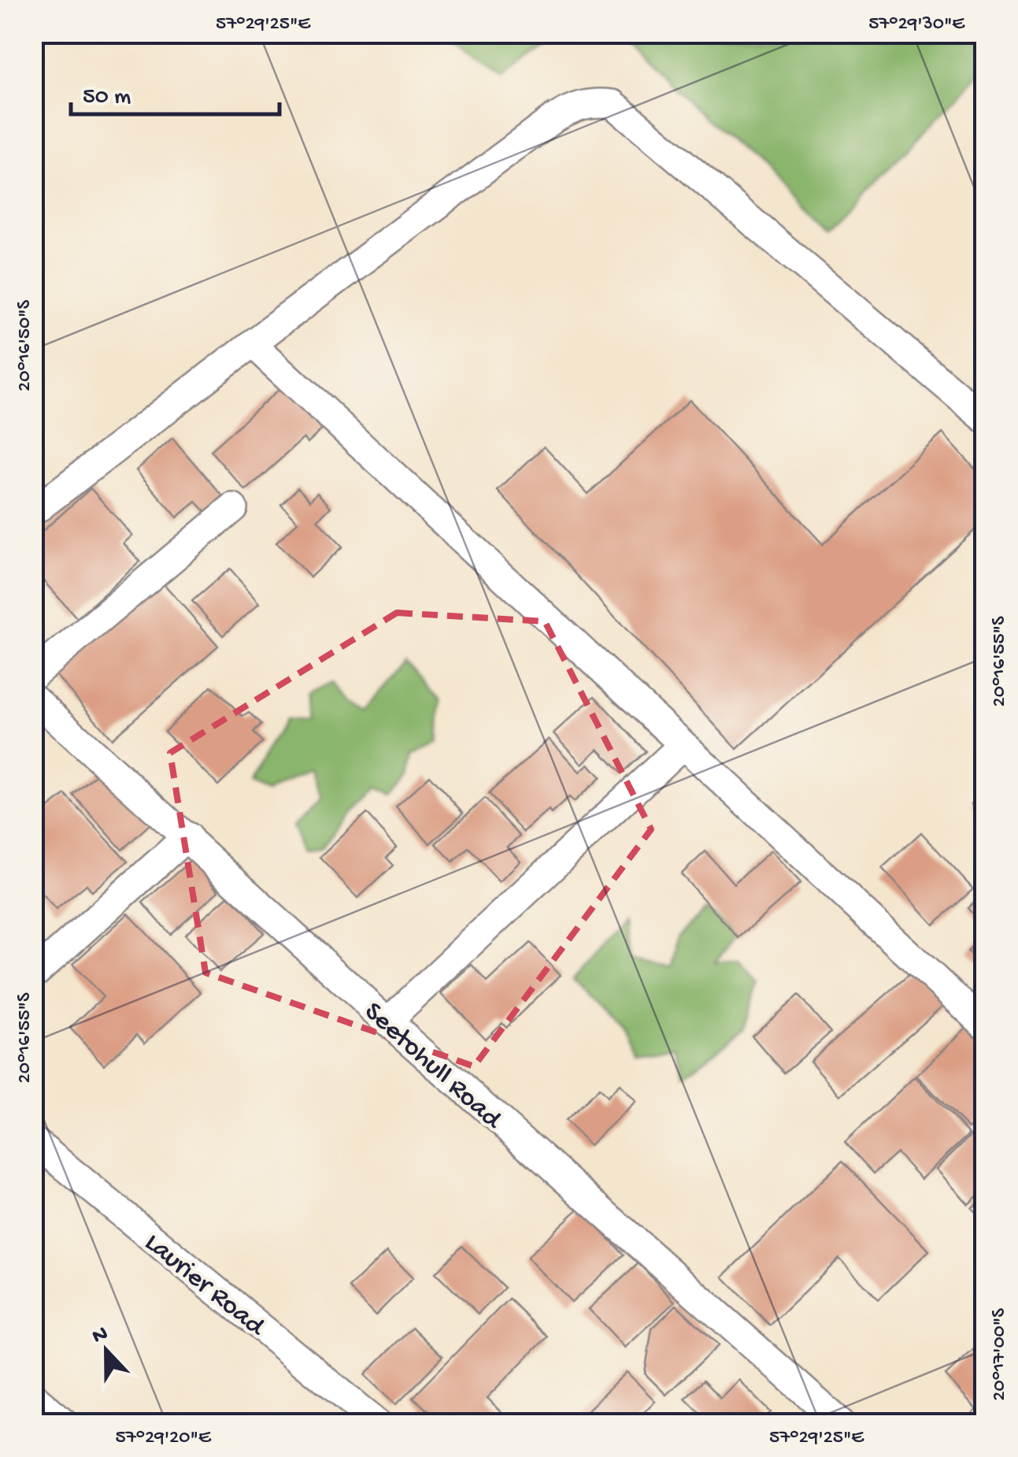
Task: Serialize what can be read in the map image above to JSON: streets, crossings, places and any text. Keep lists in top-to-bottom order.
{
  "streets": {
    "street": ["Seetohull Road", "Laurier Road"]
  },
  "scale_bar": "50 m",
  "north": "top",
  "coordinates": [
    "57°29'25\"E",
    "57°29'30\"E",
    "20°16'50\"S",
    "20°16'55\"S",
    "20°17'00\"S",
    "57°29'20\"E"
  ]
}
